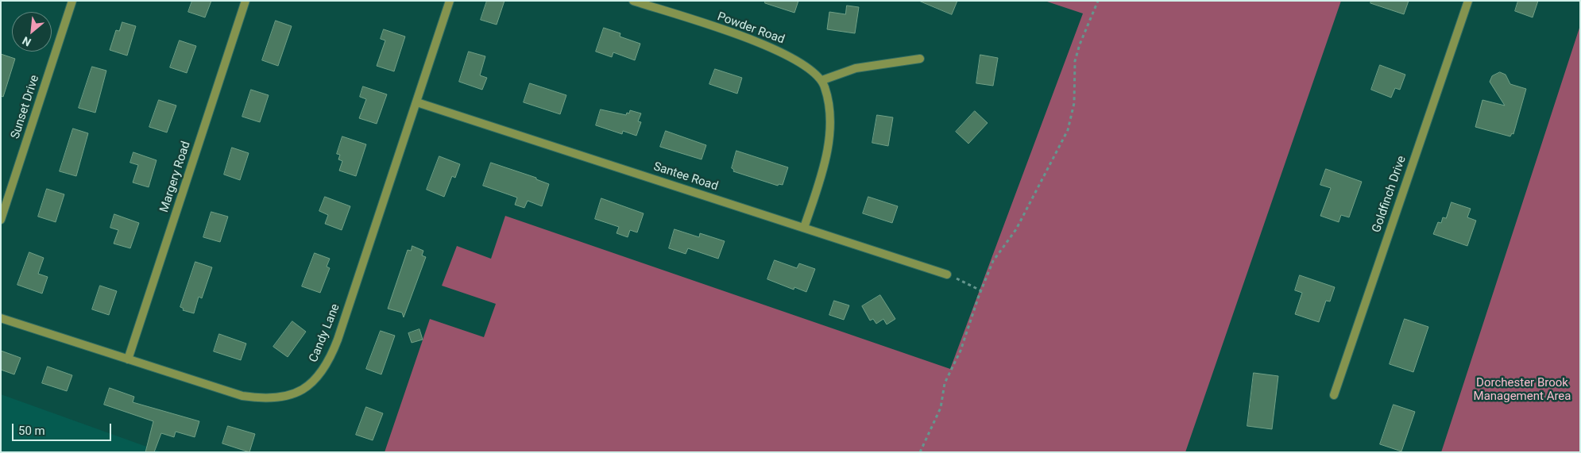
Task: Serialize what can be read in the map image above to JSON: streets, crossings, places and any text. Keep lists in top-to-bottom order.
{
  "streets": {
    "street": [
      "Powder Road",
      "Sunset Drive",
      "Margery Road",
      "Santee Road",
      "Goldfinch Drive",
      "Candy Lane"
    ]
  },
  "crossings": [
    ["Margery Road", "Candy Lane"],
    ["Santee Road", "Candy Lane"]
  ],
  "parks": ["Dorchester Brook Management Area"],
  "scale_bar": "50 m",
  "north": "bottom left"
}
